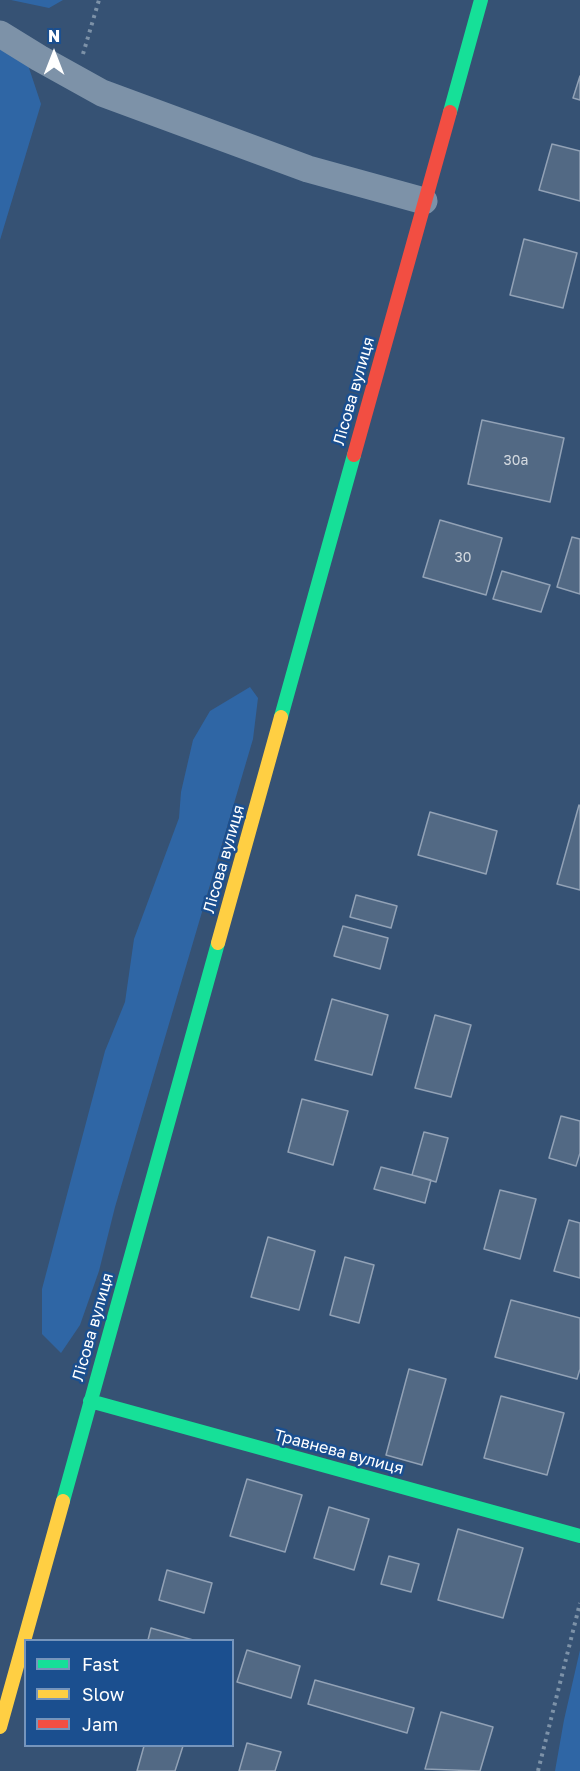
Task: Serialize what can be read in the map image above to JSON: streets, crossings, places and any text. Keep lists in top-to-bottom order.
{
  "streets": {
    "street": ["Лісова вулиця", "Травнева вулиця"]
  },
  "crossings": [
    ["Лісова вулиця", "Травнева вулиця"]
  ],
  "house_numbers": ["30а", "30"],
  "legend": ["Fast", "Slow", "Jam"],
  "north": "top"
}
